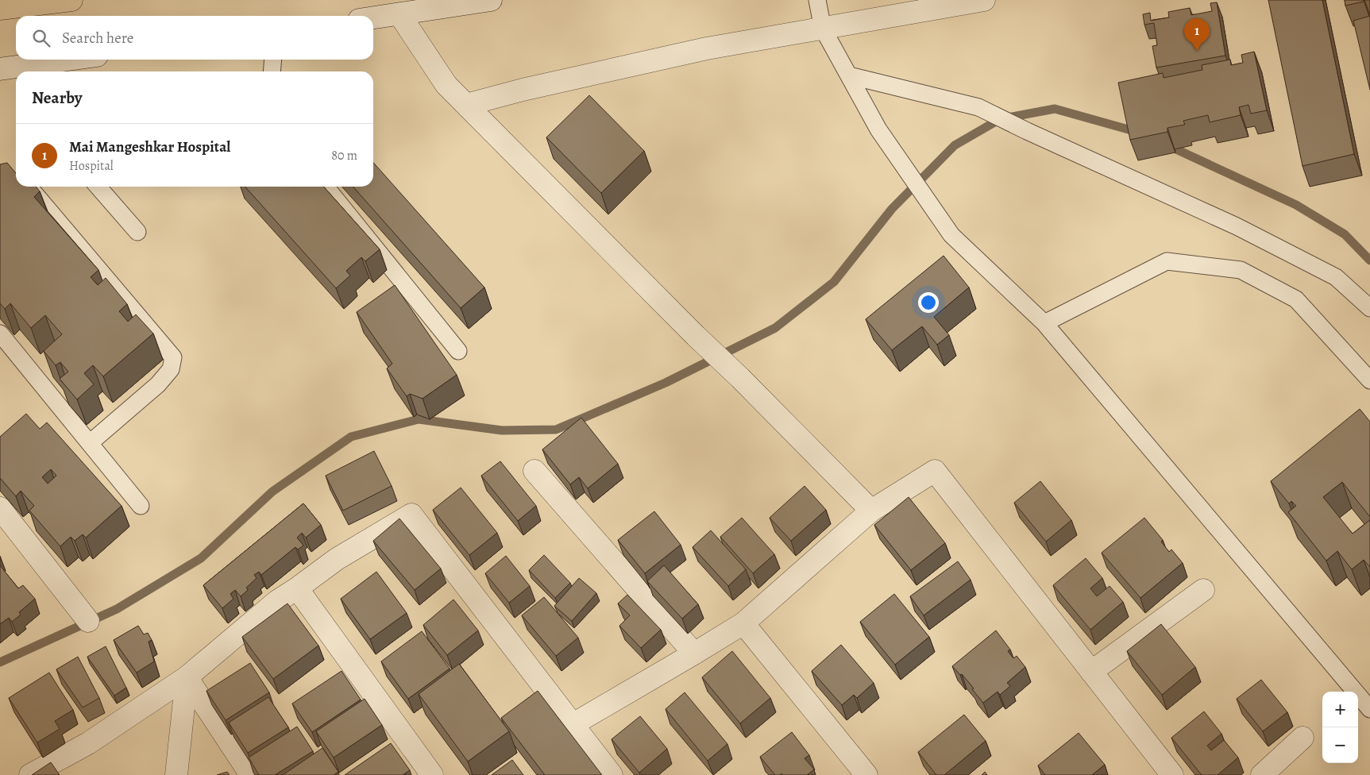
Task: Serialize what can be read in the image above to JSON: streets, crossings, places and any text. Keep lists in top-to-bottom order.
{
  "page": {
    "search": "Search here",
    "pins": "1",
    "heading": "Nearby",
    "list": [
      {
        "mark": "1",
        "name": "Mai Mangeshkar Hospital",
        "note": "Hospital",
        "value": "80 m"
      }
    ],
    "map_buttons": ["+", "−"]
  }
}
